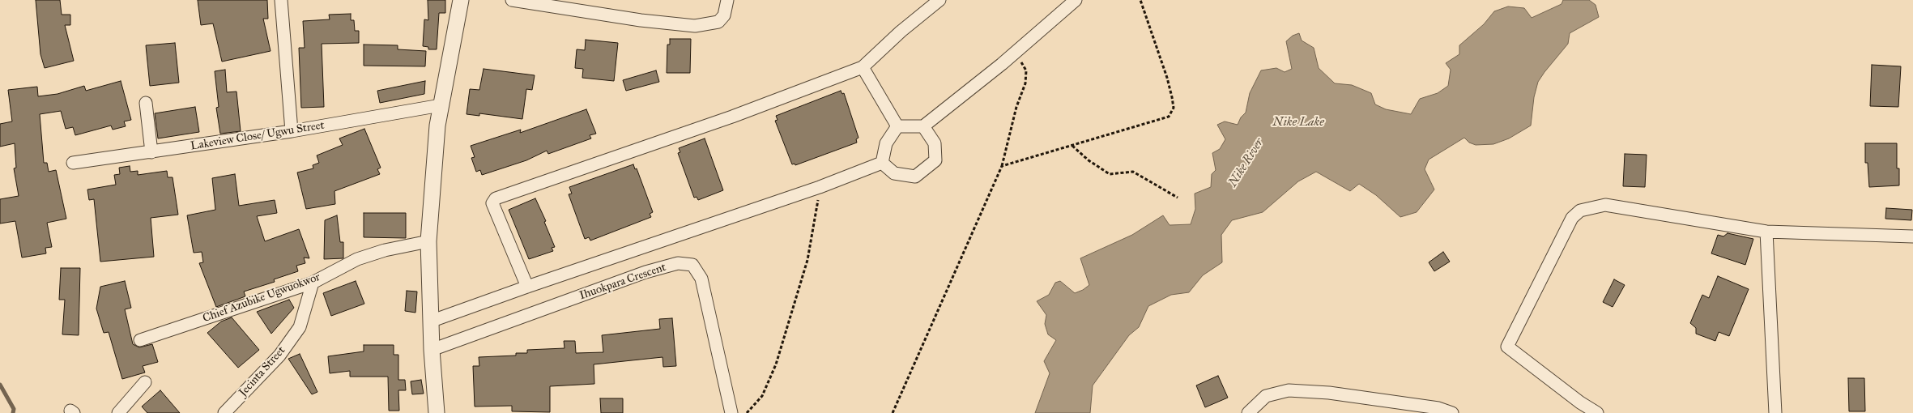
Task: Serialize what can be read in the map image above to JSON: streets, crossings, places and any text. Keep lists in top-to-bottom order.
{
  "streets": {
    "street": [
      "Lakeview Close/ Ugwu Street",
      "Ihuokpara Crescent",
      "Chief Azubike Ugwuokwor",
      "Jecinta Street"
    ]
  },
  "crossings": [
    ["Chief Azubike Ugwuokwor", "Jecinta Street"]
  ],
  "water": ["Nike Lake", "Nike River"]
}
